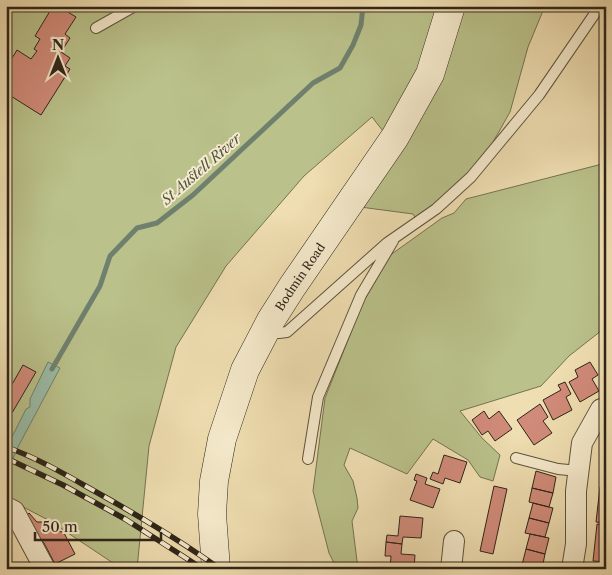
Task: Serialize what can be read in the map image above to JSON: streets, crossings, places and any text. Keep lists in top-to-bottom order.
{
  "streets": {
    "main road": ["Bodmin Road"]
  },
  "water": ["St Austell River"],
  "scale_bar": "50 m",
  "north": "top"
}
